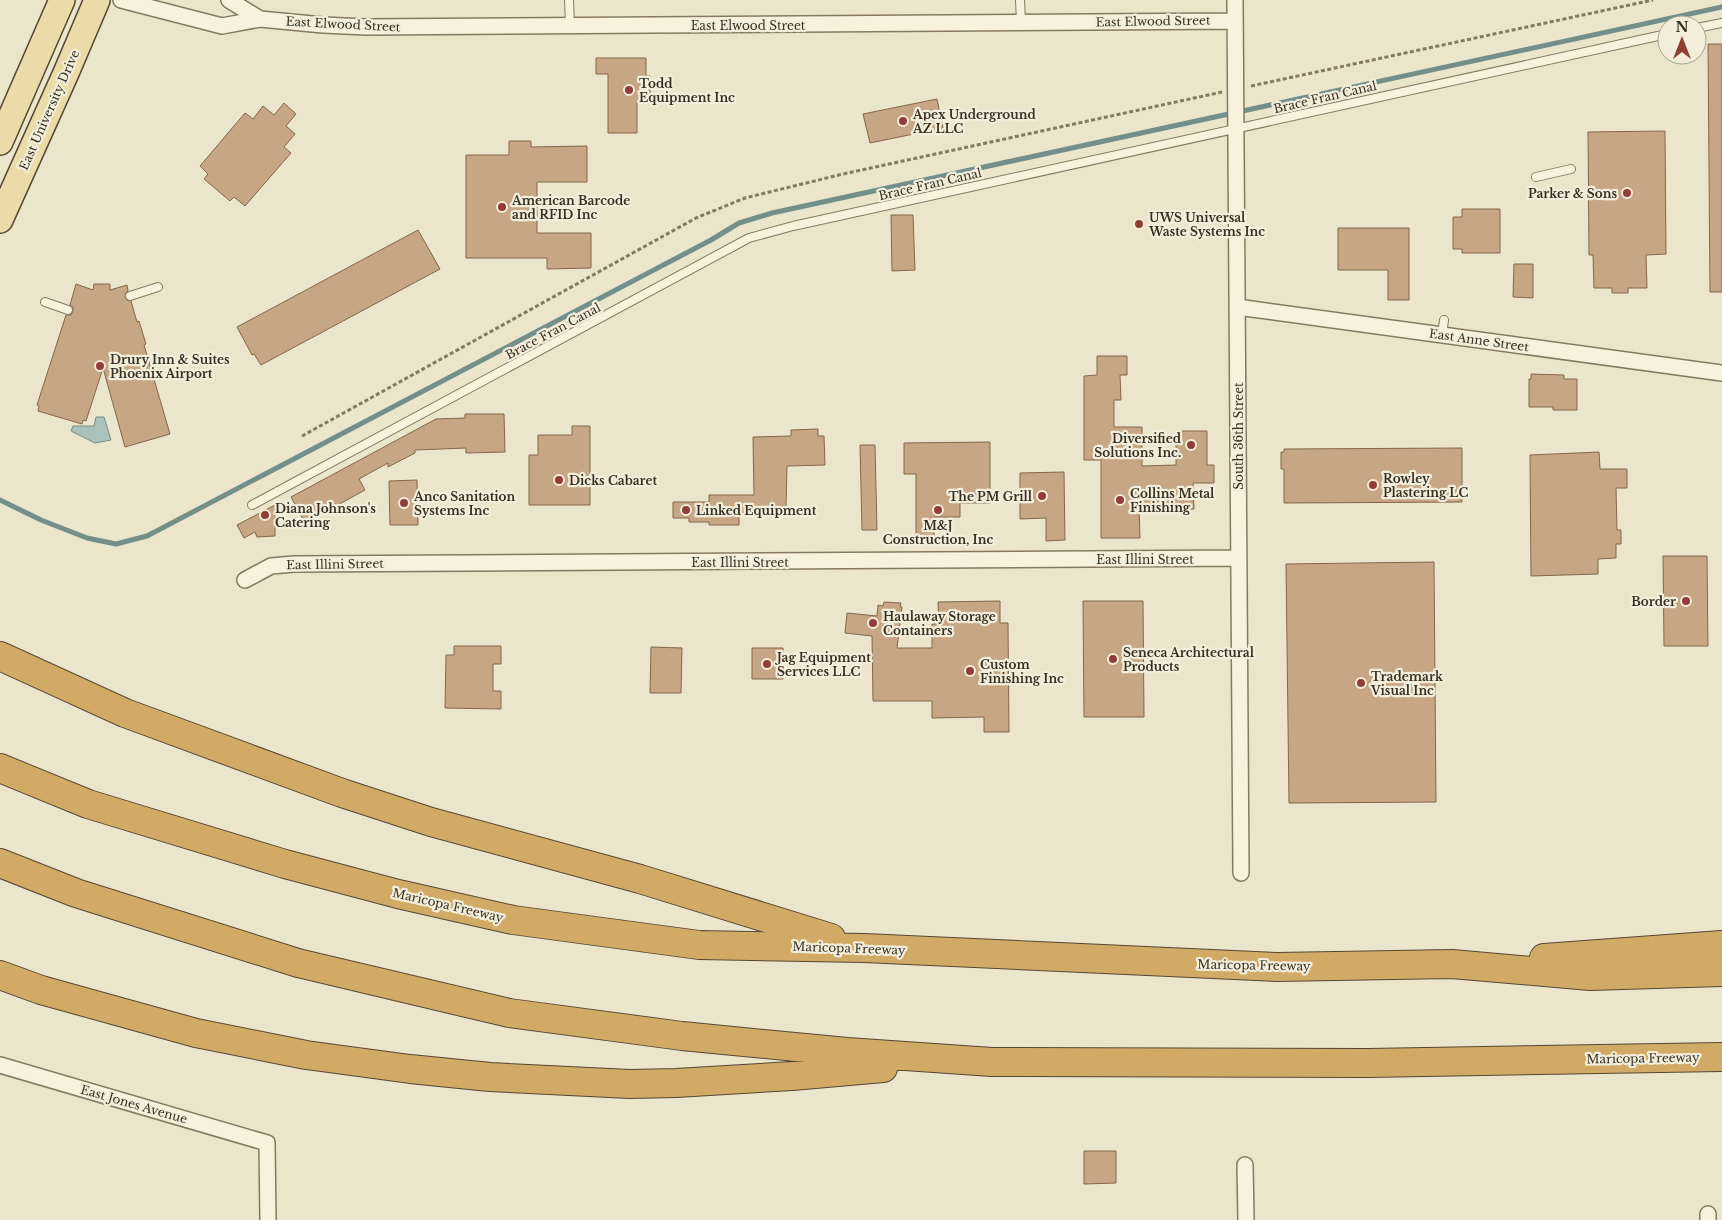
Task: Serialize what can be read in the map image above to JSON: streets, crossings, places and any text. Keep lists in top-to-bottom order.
{
  "streets": {
    "highway": ["Maricopa Freeway"],
    "main road": ["East University Drive"],
    "street": [
      "East Elwood Street",
      "East Anne Street",
      "South 36th Street",
      "East Illini Street",
      "East Jones Avenue"
    ],
    "lane": ["Brace Fran Canal"]
  },
  "crossings": [
    ["East Elwood Street", "South 36th Street"],
    ["Brace Fran Canal", "South 36th Street"],
    ["East Anne Street", "South 36th Street"],
    ["South 36th Street", "East Illini Street"]
  ],
  "places": [
    "Todd Equipment Inc",
    "Apex Underground AZ LLC",
    "Parker & Sons",
    "American Barcode and RFID Inc",
    "UWS Universal Waste Systems Inc",
    "Drury Inn & Suites Phoenix Airport",
    "Diversified Solutions Inc.",
    "Dicks Cabaret",
    "Rowley Plastering LC",
    "The PM Grill",
    "Collins Metal Finishing",
    "Anco Sanitation Systems Inc",
    "Linked Equipment",
    "M&J Construction, Inc",
    "Diana Johnson's Catering",
    "Border",
    "Haulaway Storage Containers",
    "Seneca Architectural Products",
    "Jag Equipment Services LLC",
    "Custom Finishing Inc",
    "Trademark Visual Inc"
  ],
  "north": "top"
}
